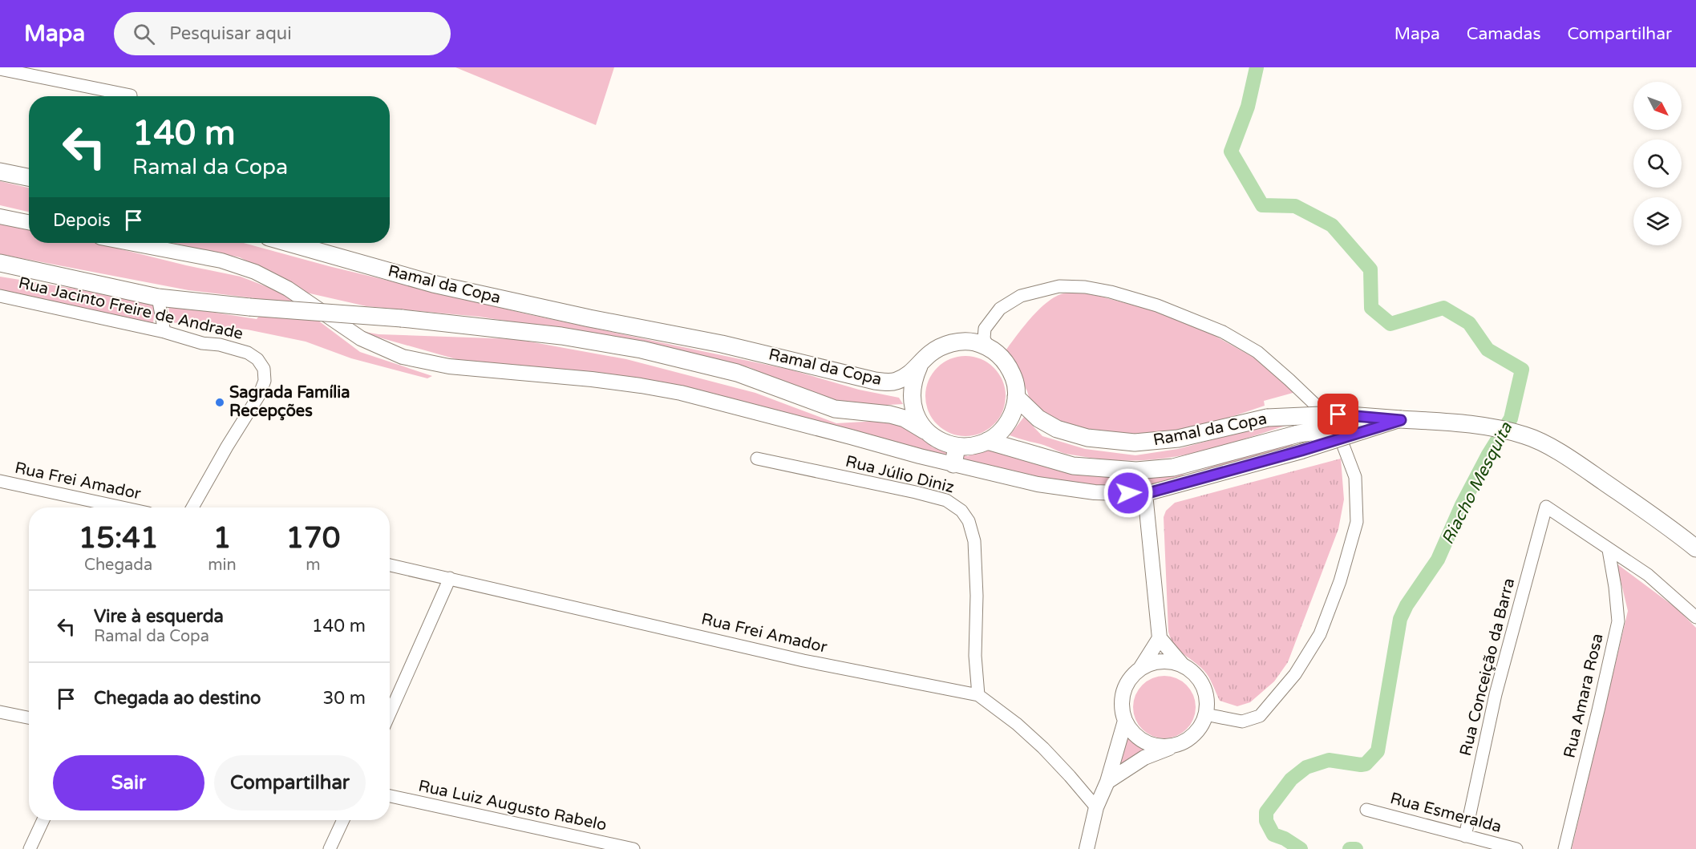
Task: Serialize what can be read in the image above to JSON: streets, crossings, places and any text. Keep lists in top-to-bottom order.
{
  "streets": {
    "main road": ["Ramal da Copa"],
    "street": [
      "Rua Jacinto Freire de Andrade",
      "Rua Júlio Diniz",
      "Rua Frei Amador",
      "Rua Conceição da Barra",
      "Rua Amara Rosa",
      "Rua Luiz Augusto Rabelo",
      "Rua Esmeralda"
    ]
  },
  "crossings": [
    ["Rua Júlio Diniz", "Rua Frei Amador"],
    ["Rua Conceição da Barra", "Rua Amara Rosa"],
    ["Rua Conceição da Barra", "Rua Esmeralda"]
  ],
  "water": ["Riacho Mesquita"],
  "places": ["Sagrada Família Recepções"],
  "north": "bottom right",
  "page": {
    "header": "Mapa",
    "search": "Pesquisar aqui",
    "nav": ["Mapa", "Camadas", "Compartilhar"],
    "turn": ["140 m", "Ramal da Copa"],
    "then": "Depois",
    "eta": [
      "15:41",
      "Chegada",
      "1",
      "min",
      "170",
      "m"
    ],
    "list": [
      {
        "name": "Vire à esquerda",
        "note": "Ramal da Copa",
        "value": "140 m"
      },
      {
        "name": "Chegada ao destino",
        "value": "30 m"
      }
    ],
    "buttons": ["Sair", "Compartilhar"]
  }
}
